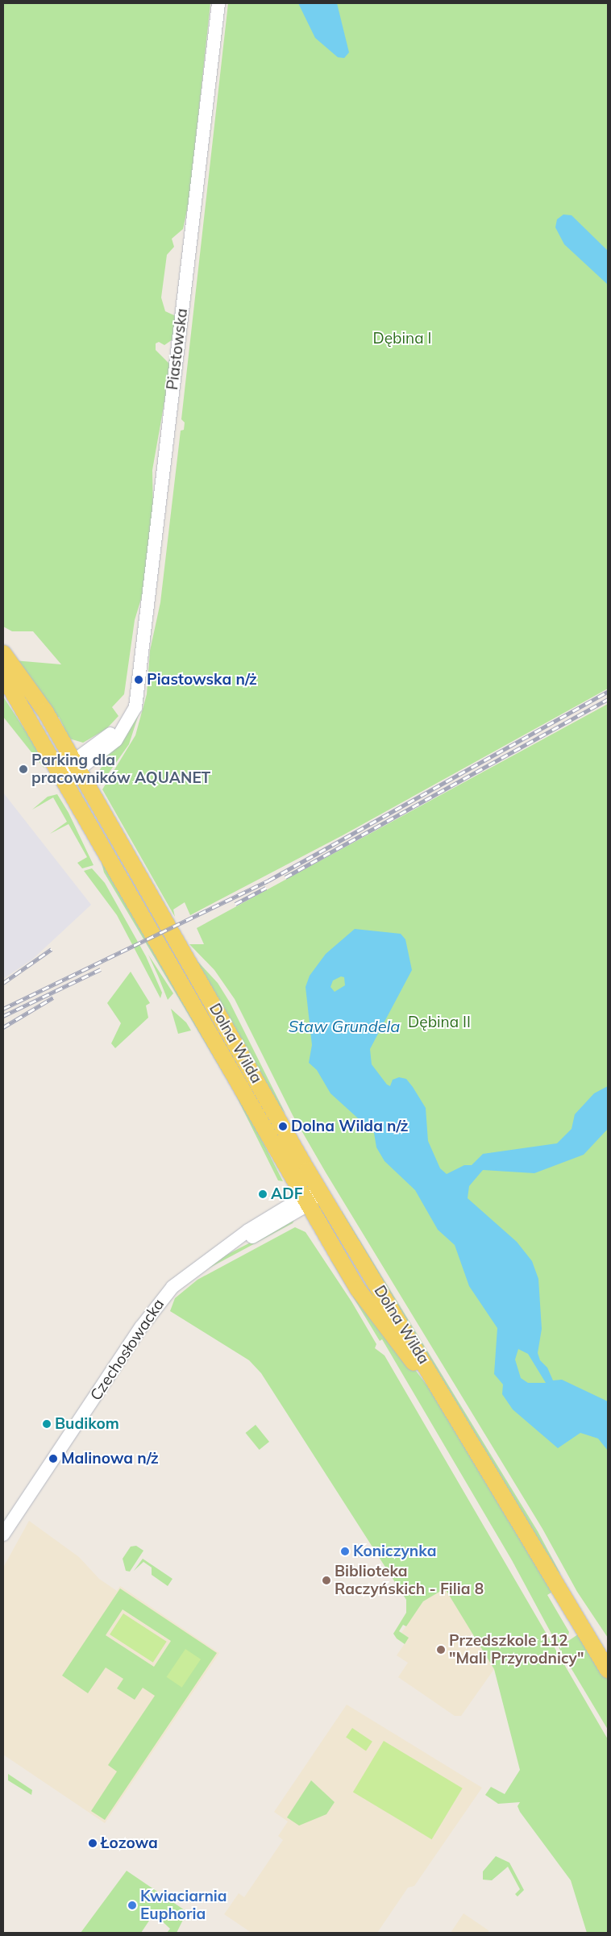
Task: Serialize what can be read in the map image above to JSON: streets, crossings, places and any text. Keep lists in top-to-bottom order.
{
  "streets": {
    "main road": ["Dolna Wilda"],
    "street": ["Piastowska", "Czechosłowacka"]
  },
  "crossings": [
    ["Piastowska", "Dolna Wilda"],
    ["Dolna Wilda", "Czechosłowacka"]
  ],
  "water": ["Staw Grundela"],
  "parks": ["Dębina I", "Dębina II"],
  "places": [
    "Piastowska n/ż",
    "Parking dla pracowników AQUANET",
    "Dolna Wilda n/ż",
    "ADF",
    "Budikom",
    "Malinowa n/ż",
    "Koniczynka",
    "Biblioteka Raczyńskich - Filia 8",
    "Przedszkole 112 \"Mali Przyrodnicy\"",
    "Łozowa",
    "Kwiaciarnia Euphoria"
  ]
}
